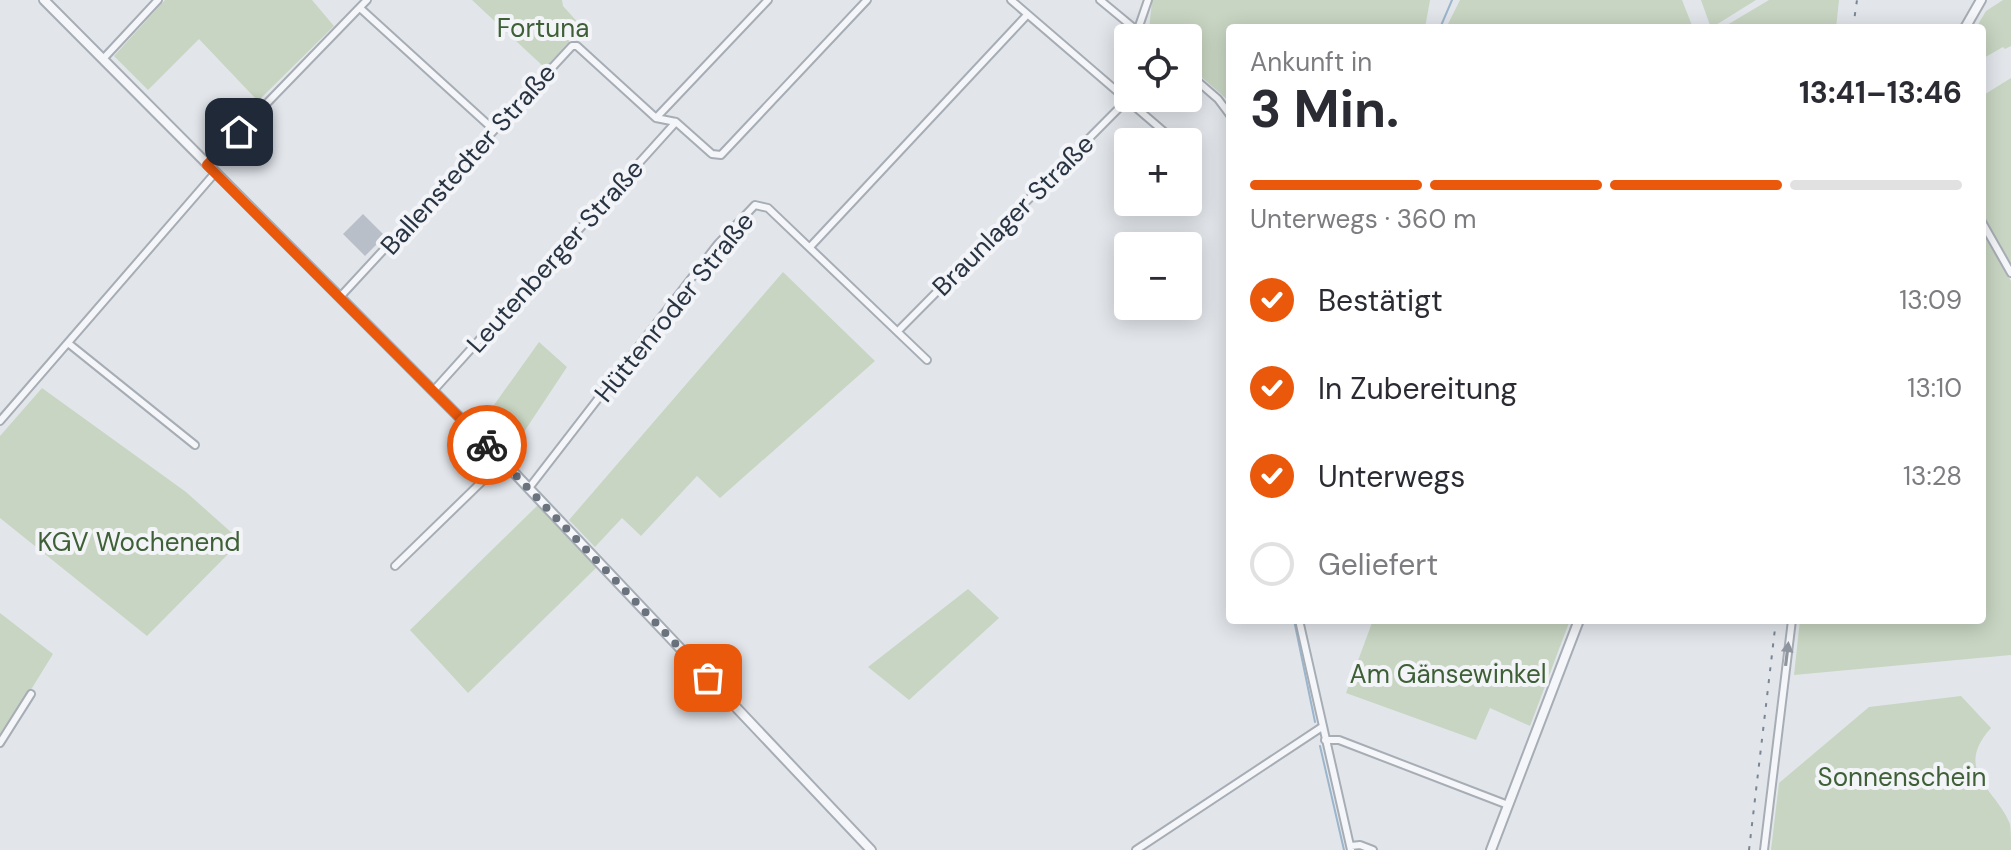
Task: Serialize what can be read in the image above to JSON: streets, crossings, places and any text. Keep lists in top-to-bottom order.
{
  "streets": {
    "street": [
      "Ballenstedter Straße",
      "Braunlager Straße",
      "Leutenberger Straße",
      "Hüttenroder Straße"
    ]
  },
  "parks": [
    "Fortuna",
    "KGV Wochenend",
    "Am Gänsewinkel",
    "Sonnenschein"
  ],
  "page": {
    "map_buttons": ["+", "−"],
    "heading": ["3 Min.", "Ankunft in", "13:41–13:46"],
    "bar": "Unterwegs · 360 m",
    "list": [
      ["Bestätigt", "13:09"],
      ["In Zubereitung", "13:10"],
      ["Unterwegs", "13:28"],
      "Geliefert"
    ]
  }
}
